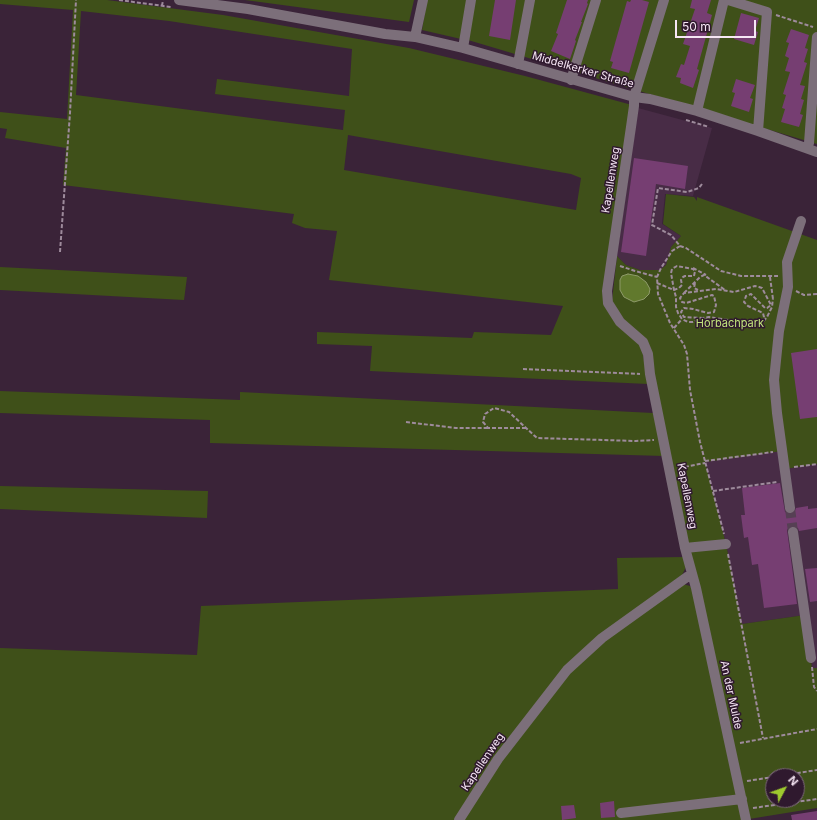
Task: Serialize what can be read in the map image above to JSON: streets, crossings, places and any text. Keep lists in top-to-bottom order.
{
  "streets": {
    "street": ["Middelkerker Straße", "Kapellenweg", "An der Mulde"]
  },
  "crossings": [
    ["Middelkerker Straße", "Kapellenweg"],
    ["Kapellenweg", "An der Mulde"]
  ],
  "parks": ["Horbachpark"],
  "scale_bar": "50 m",
  "north": "top right"
}
